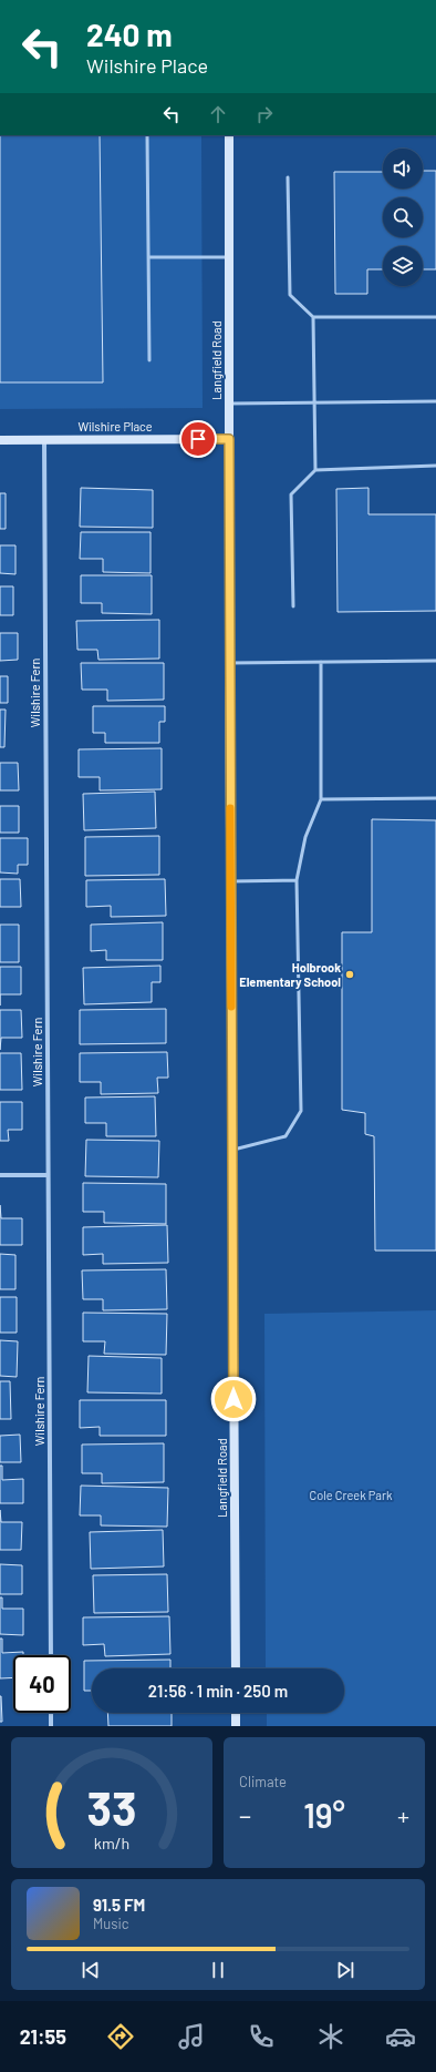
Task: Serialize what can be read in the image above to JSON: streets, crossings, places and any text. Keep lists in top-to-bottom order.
{
  "streets": {
    "street": ["Langfield Road", "Wilshire Place", "Wilshire Fern"]
  },
  "crossings": [
    ["Langfield Road", "Wilshire Place"],
    ["Wilshire Place", "Wilshire Fern"]
  ],
  "parks": ["Cole Creek Park"],
  "places": ["Holbrook Elementary School"],
  "page": {
    "turn": ["240 m", "Wilshire Place"],
    "limit": "40",
    "trip": "21:56 · 1 min · 250 m",
    "tile": "Climate",
    "heat": ["−", "19°", "+"],
    "song": ["91.5 FM", "Music"],
    "tabs": "21:55",
    "gauge": ["33", "km/h"]
  }
}
